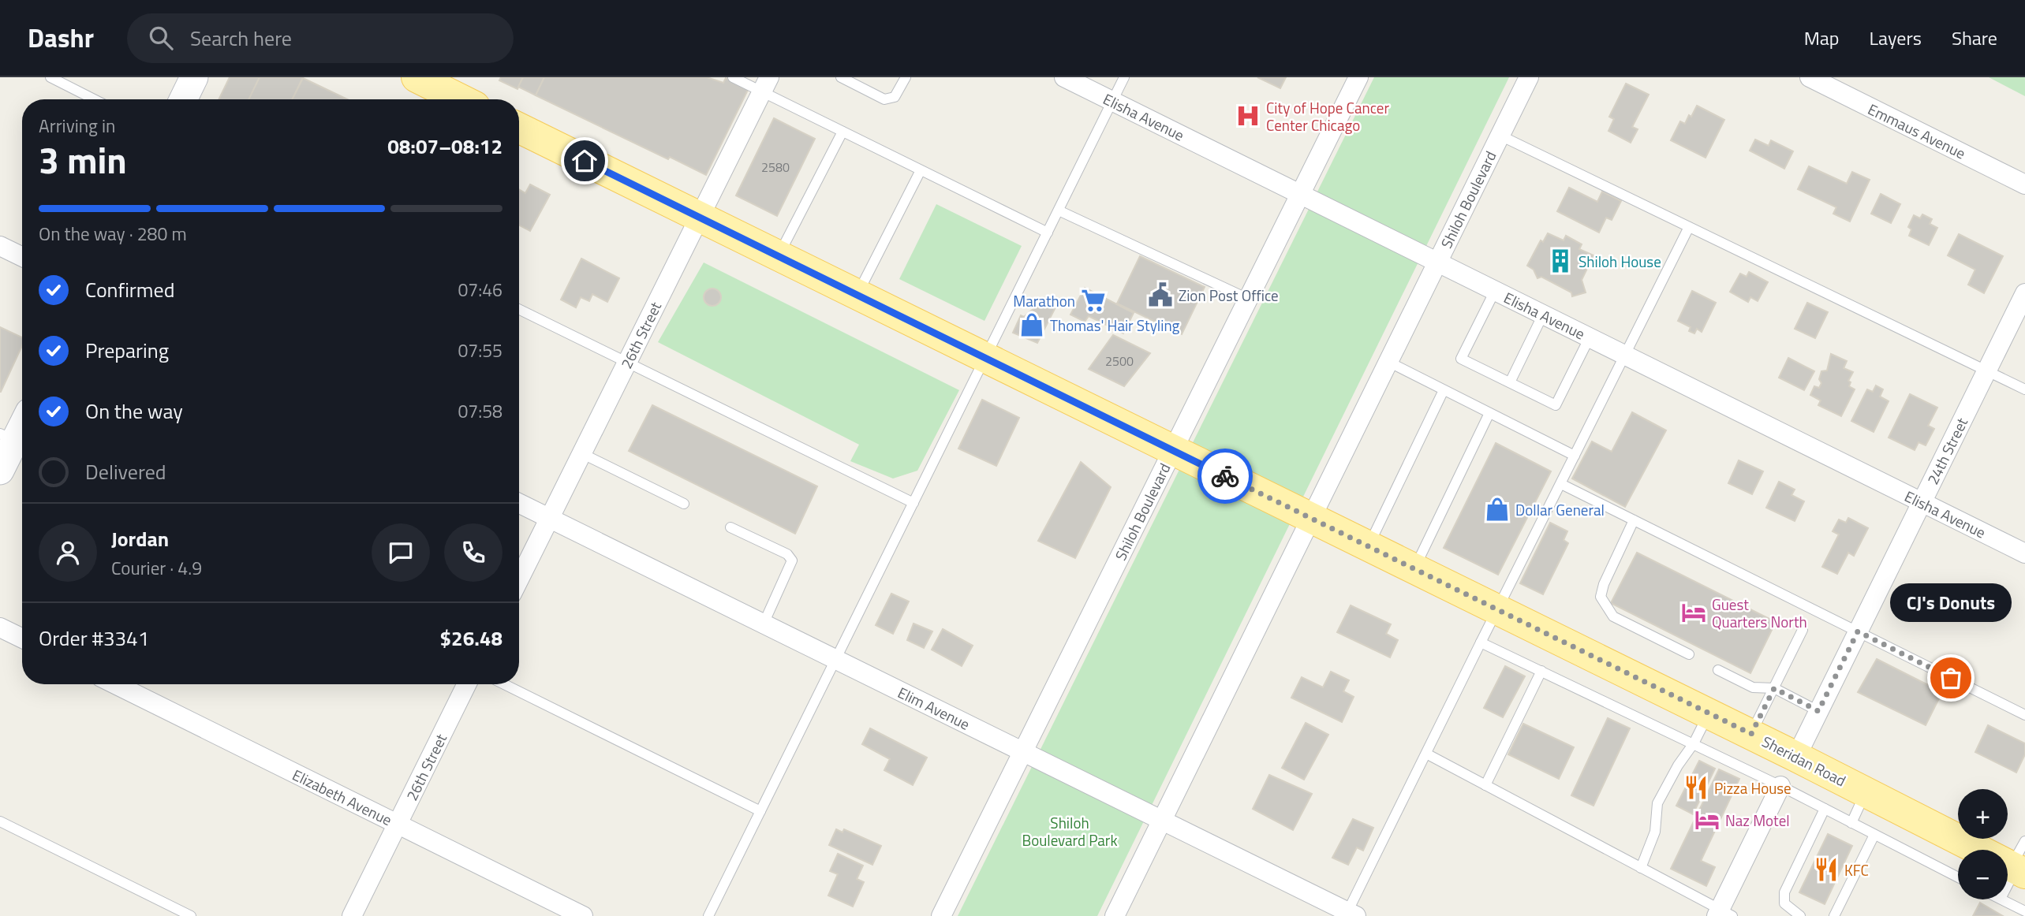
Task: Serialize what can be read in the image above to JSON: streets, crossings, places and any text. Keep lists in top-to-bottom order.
{
  "streets": {
    "main road": ["Sheridan Road"],
    "street": [
      "Elisha Avenue",
      "Emmaus Avenue",
      "Shiloh Boulevard",
      "26th Street",
      "24th Street",
      "Elim Avenue",
      "Elizabeth Avenue"
    ]
  },
  "crossings": [
    ["Elisha Avenue", "Shiloh Boulevard"],
    ["Elisha Avenue", "24th Street"],
    ["Shiloh Boulevard", "Elim Avenue"],
    ["Shiloh Boulevard", "Sheridan Road"],
    ["26th Street", "Elim Avenue"],
    ["26th Street", "Sheridan Road"],
    ["26th Street", "Elizabeth Avenue"],
    ["24th Street", "Sheridan Road"]
  ],
  "parks": ["Shiloh Boulevard Park"],
  "places": {
    "hospital": ["City of Hope Cancer Center Chicago"],
    "building": ["Shiloh House"],
    "public building": ["Zion Post Office"],
    "supermarket": ["Marathon"],
    "shop": ["Thomas' Hair Styling", "Dollar General"],
    "hotel": ["Guest Quarters North", "Naz Motel"],
    "other": ["CJ's Donuts"],
    "restaurant": ["Pizza House", "KFC"]
  },
  "house_numbers": ["2580", "2500"],
  "page": {
    "header": "Dashr",
    "search": "Search here",
    "nav": ["Map", "Layers", "Share"],
    "heading": ["3 min", "Arriving in", "08:07–08:12"],
    "panel": [
      "Jordan",
      "Courier · 4.9",
      "Order #3341",
      "$26.48"
    ],
    "bar": "On the way · 280 m",
    "list": [
      ["Confirmed", "07:46"],
      ["Preparing", "07:55"],
      ["On the way", "07:58"],
      "Delivered"
    ],
    "bubble": "CJ's Donuts",
    "map_buttons": ["+", "−"]
  }
}
